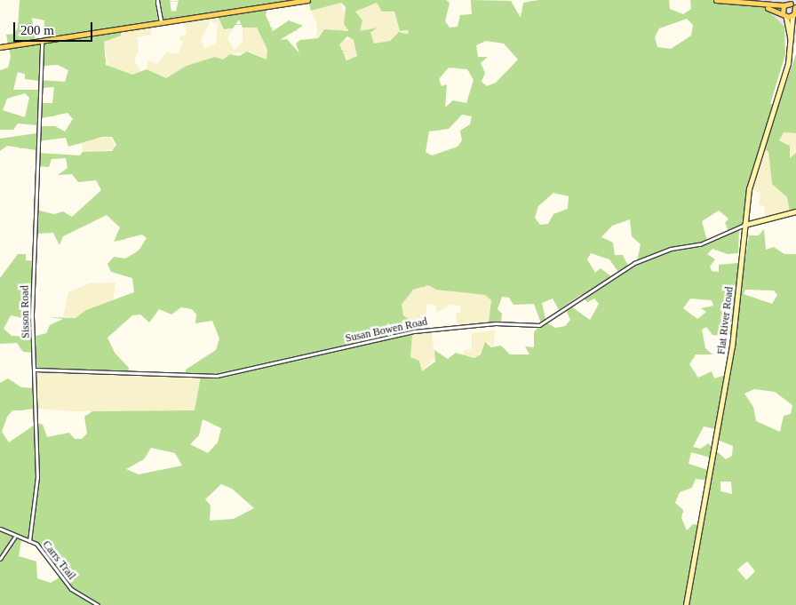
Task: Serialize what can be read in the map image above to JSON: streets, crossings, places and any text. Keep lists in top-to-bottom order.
{
  "streets": {
    "main road": ["Flat River Road"],
    "street": ["Sisson Road", "Susan Bowen Road", "Carrs Trail"]
  },
  "crossings": [
    ["Sisson Road", "Susan Bowen Road"],
    ["Sisson Road", "Carrs Trail"],
    ["Flat River Road", "Susan Bowen Road"]
  ],
  "scale_bar": "200 m"
}
